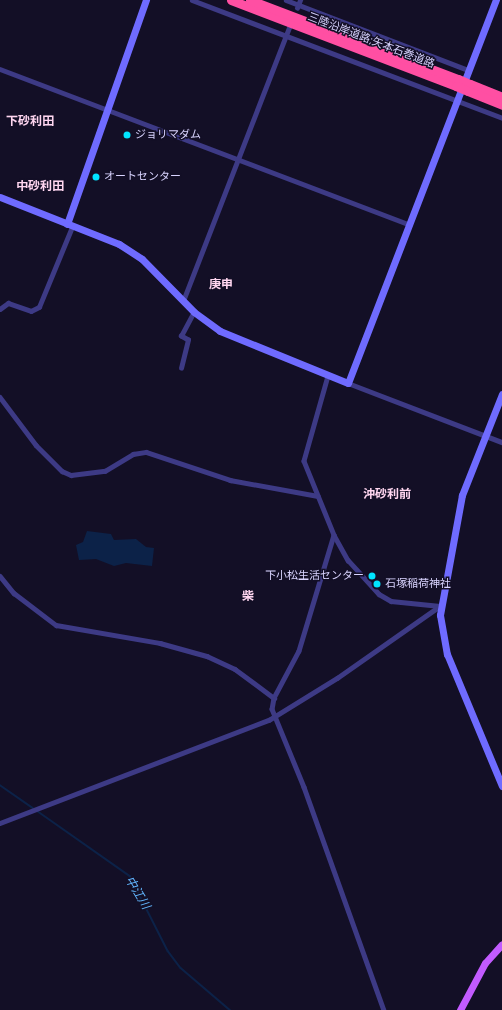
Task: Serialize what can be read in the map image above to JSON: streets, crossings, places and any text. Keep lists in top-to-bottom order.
{
  "streets": {
    "highway": ["三陸沿岸道路;矢本石巻道路"]
  },
  "districts": [
    "下砂利田",
    "中砂利田",
    "庚申",
    "沖砂利前",
    "柴"
  ],
  "water": ["中江川"],
  "places": [
    "ジョリマダム",
    "オートセンター",
    "下小松生活センター",
    "石塚稲荷神社"
  ]
}
